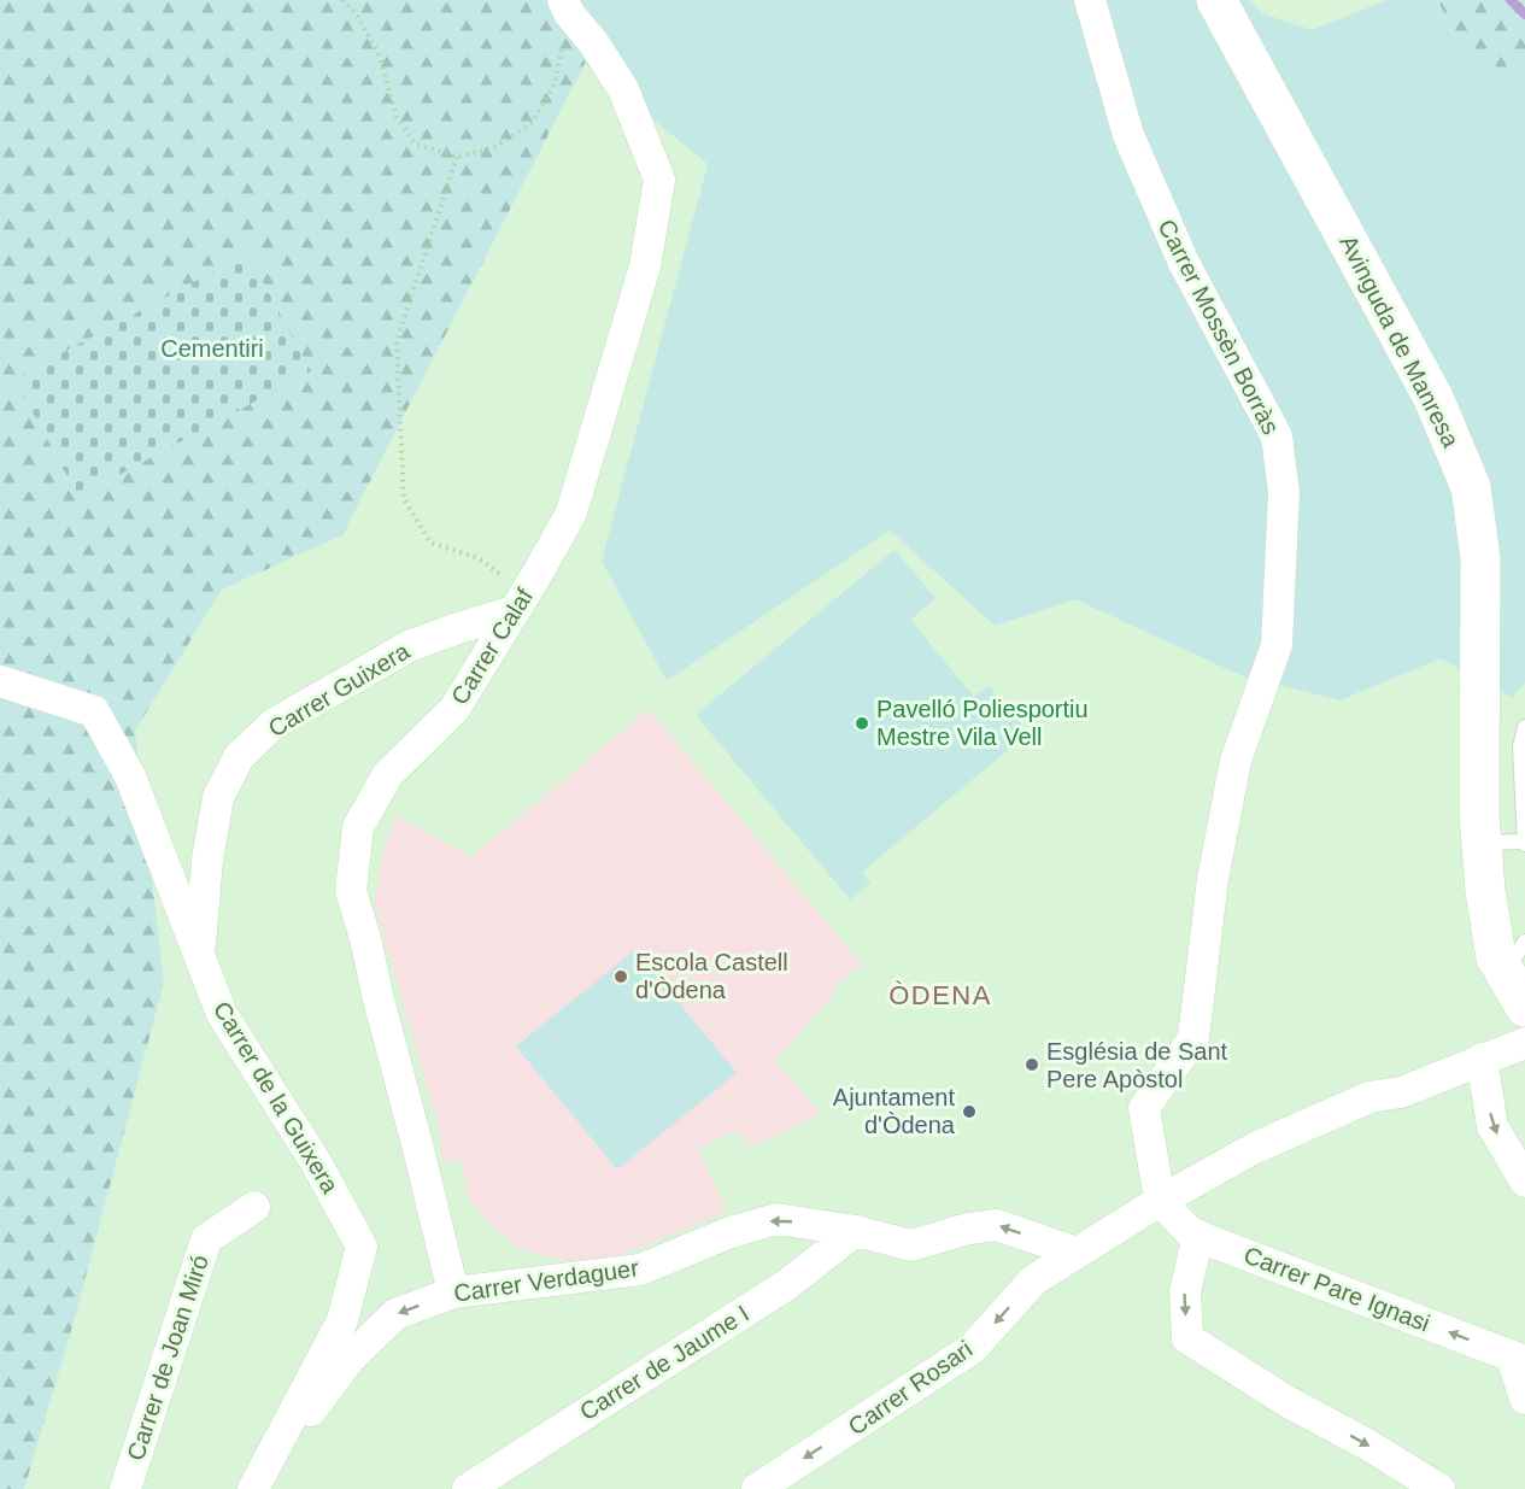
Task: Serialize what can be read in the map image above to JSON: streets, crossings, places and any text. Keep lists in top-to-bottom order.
{
  "streets": {
    "street": [
      "Carrer Mossèn Borràs",
      "Avinguda de Manresa",
      "Carrer Calaf",
      "Carrer Guixera",
      "Carrer de la Guixera",
      "Carrer Verdaguer",
      "Carrer Pare Ignasi",
      "Carrer de Joan Miró",
      "Carrer de Jaume I",
      "Carrer Rosari"
    ]
  },
  "crossings": [
    ["Carrer Mossèn Borràs", "Carrer Pare Ignasi"],
    ["Carrer Mossèn Borràs", "Carrer Rosari"],
    ["Carrer Calaf", "Carrer Guixera"],
    ["Carrer Calaf", "Carrer Verdaguer"],
    ["Carrer Guixera", "Carrer de la Guixera"],
    ["Carrer de la Guixera", "Carrer Verdaguer"],
    ["Carrer Verdaguer", "Carrer de Jaume I"],
    ["Carrer Verdaguer", "Carrer Rosari"],
    ["Carrer Pare Ignasi", "Carrer Rosari"]
  ],
  "one_way": ["Carrer Verdaguer", "Carrer Pare Ignasi", "Carrer Rosari"],
  "districts": ["ÒDENA"],
  "parks": ["Cementiri"],
  "places": [
    "Pavelló Poliesportiu Mestre Vila Vell",
    "Escola Castell d'Òdena",
    "Església de Sant Pere Apòstol",
    "Ajuntament d'Òdena"
  ]
}
